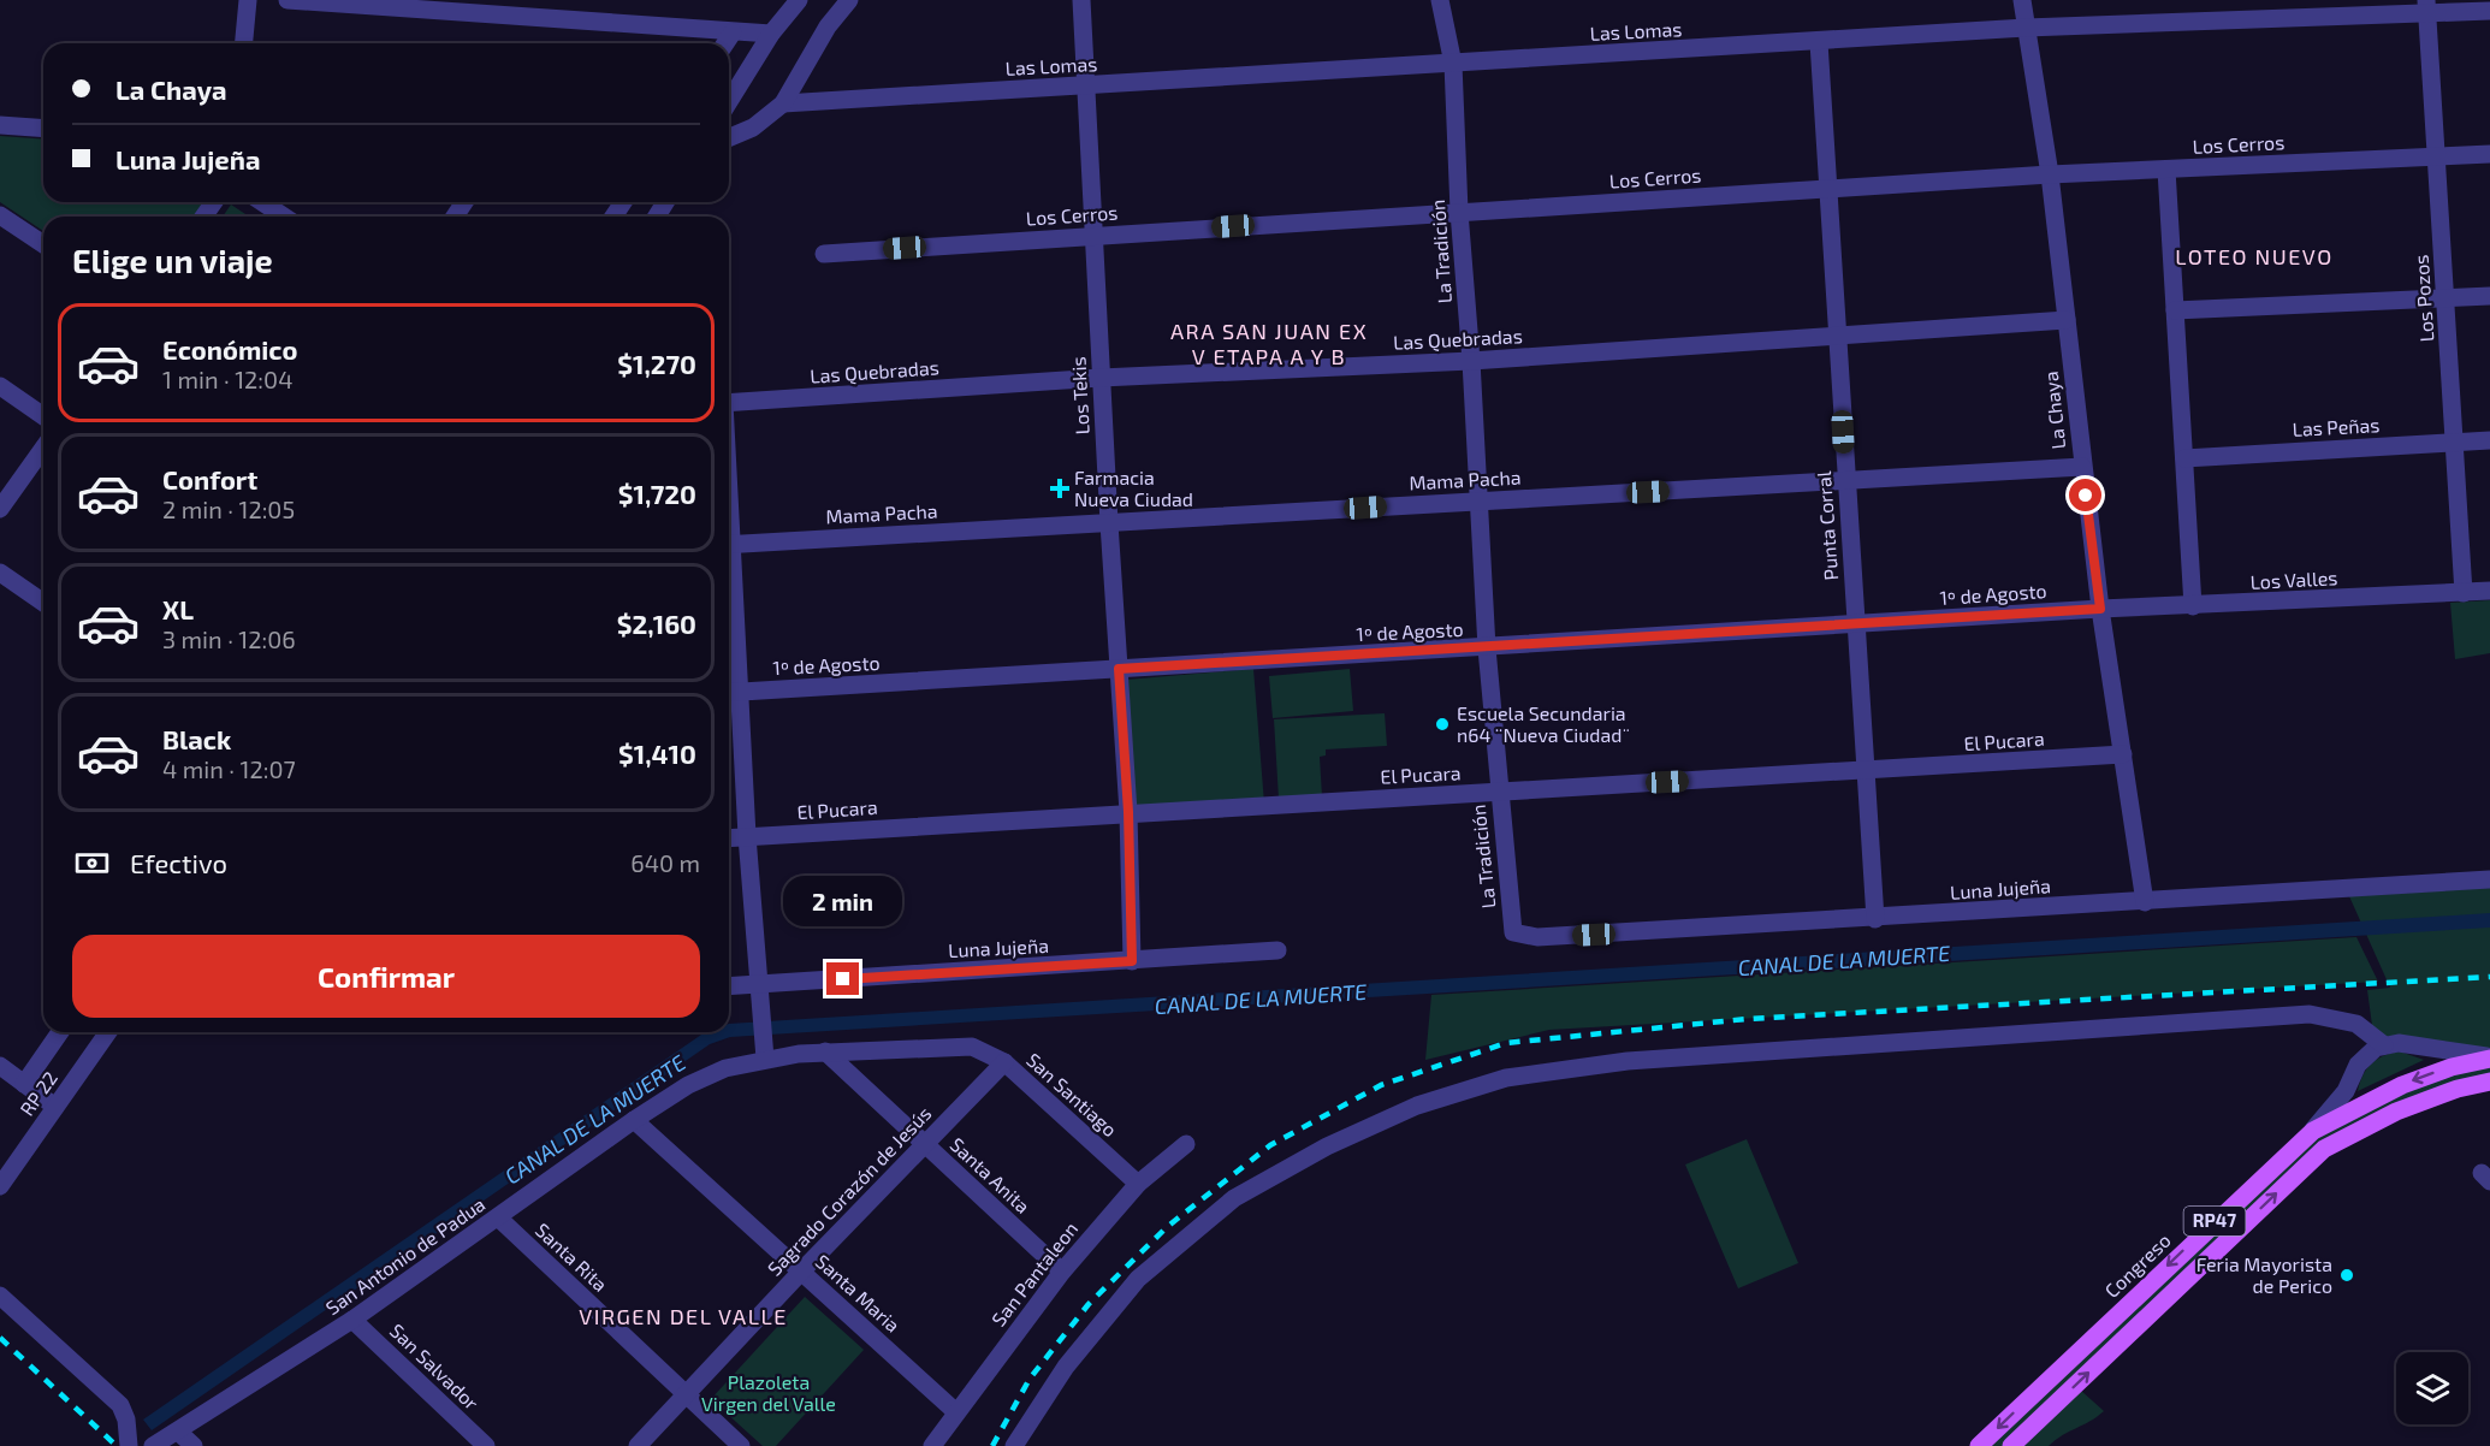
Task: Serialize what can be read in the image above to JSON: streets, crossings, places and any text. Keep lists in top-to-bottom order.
{
  "streets": {
    "main road": ["RP47", "Congreso"],
    "street": [
      "Las Lomas",
      "Los Cerros",
      "La Tradición",
      "Los Pozos",
      "Las Quebradas",
      "Los Tekis",
      "La Chaya",
      "Las Peñas",
      "Mama Pacha",
      "Punta Corral",
      "Los Valles",
      "1º de Agosto",
      "El Pucara",
      "Luna Jujeña",
      "RP 22",
      "San Santiago",
      "Santa Anita",
      "Sagrado Corazón de Jesús",
      "San Antonio de Padua",
      "Santa Rita",
      "San Pantaleon",
      "Santa Maria",
      "San Salvador"
    ]
  },
  "crossings": [
    ["Las Lomas", "La Tradición"],
    ["Las Lomas", "Los Pozos"],
    ["Las Lomas", "Los Tekis"],
    ["Las Lomas", "La Chaya"],
    ["Las Lomas", "Punta Corral"],
    ["Los Cerros", "La Tradición"],
    ["Los Cerros", "Los Pozos"],
    ["Los Cerros", "Los Tekis"],
    ["Los Cerros", "La Chaya"],
    ["Los Cerros", "Punta Corral"],
    ["La Tradición", "Las Quebradas"],
    ["La Tradición", "Mama Pacha"],
    ["La Tradición", "1º de Agosto"],
    ["La Tradición", "El Pucara"],
    ["La Tradición", "Luna Jujeña"],
    ["Los Pozos", "Las Peñas"],
    ["Los Pozos", "Los Valles"],
    ["Las Quebradas", "Los Tekis"],
    ["Las Quebradas", "La Chaya"],
    ["Las Quebradas", "Punta Corral"],
    ["Los Tekis", "Mama Pacha"],
    ["Los Tekis", "1º de Agosto"],
    ["Los Tekis", "El Pucara"],
    ["Los Tekis", "Luna Jujeña"],
    ["La Chaya", "Mama Pacha"],
    ["La Chaya", "Los Valles"],
    ["La Chaya", "1º de Agosto"],
    ["La Chaya", "El Pucara"],
    ["La Chaya", "Luna Jujeña"],
    ["Mama Pacha", "Punta Corral"],
    ["Punta Corral", "1º de Agosto"],
    ["Punta Corral", "El Pucara"],
    ["Punta Corral", "Luna Jujeña"],
    ["Los Valles", "1º de Agosto"],
    ["San Santiago", "Sagrado Corazón de Jesús"],
    ["San Santiago", "San Antonio de Padua"],
    ["San Santiago", "San Pantaleon"],
    ["Santa Anita", "Sagrado Corazón de Jesús"],
    ["Santa Anita", "San Antonio de Padua"],
    ["Santa Anita", "San Pantaleon"],
    ["Sagrado Corazón de Jesús", "Santa Rita"],
    ["Sagrado Corazón de Jesús", "Santa Maria"],
    ["San Antonio de Padua", "Santa Rita"],
    ["San Antonio de Padua", "Santa Maria"],
    ["San Antonio de Padua", "San Salvador"],
    ["San Pantaleon", "Santa Maria"]
  ],
  "districts": ["LOTEO NUEVO", "ARA SAN JUAN EX V ETAPA A Y B", "VIRGEN DEL VALLE"],
  "water": ["CANAL DE LA MUERTE"],
  "parks": ["Plazoleta Virgen del Valle"],
  "places": {
    "health": ["Farmacia Nueva Ciudad"],
    "other": ["Escuela Secundaria n64 ¨Nueva Ciudad¨", "Feria Mayorista de Perico"]
  },
  "page": {
    "banner": ["La Chaya", "Luna Jujeña"],
    "heading": "Elige un viaje",
    "list": [
      {
        "name": "Económico",
        "note": "1 min · 12:04",
        "value": "$1,270"
      },
      {
        "name": "Confort",
        "note": "2 min · 12:05",
        "value": "$1,720"
      },
      {
        "name": "XL",
        "note": "3 min · 12:06",
        "value": "$2,160"
      },
      {
        "name": "Black",
        "note": "4 min · 12:07",
        "value": "$1,410"
      }
    ],
    "pay": ["Efectivo", "640 m"],
    "bubble": "2 min",
    "buttons": "Confirmar"
  }
}
